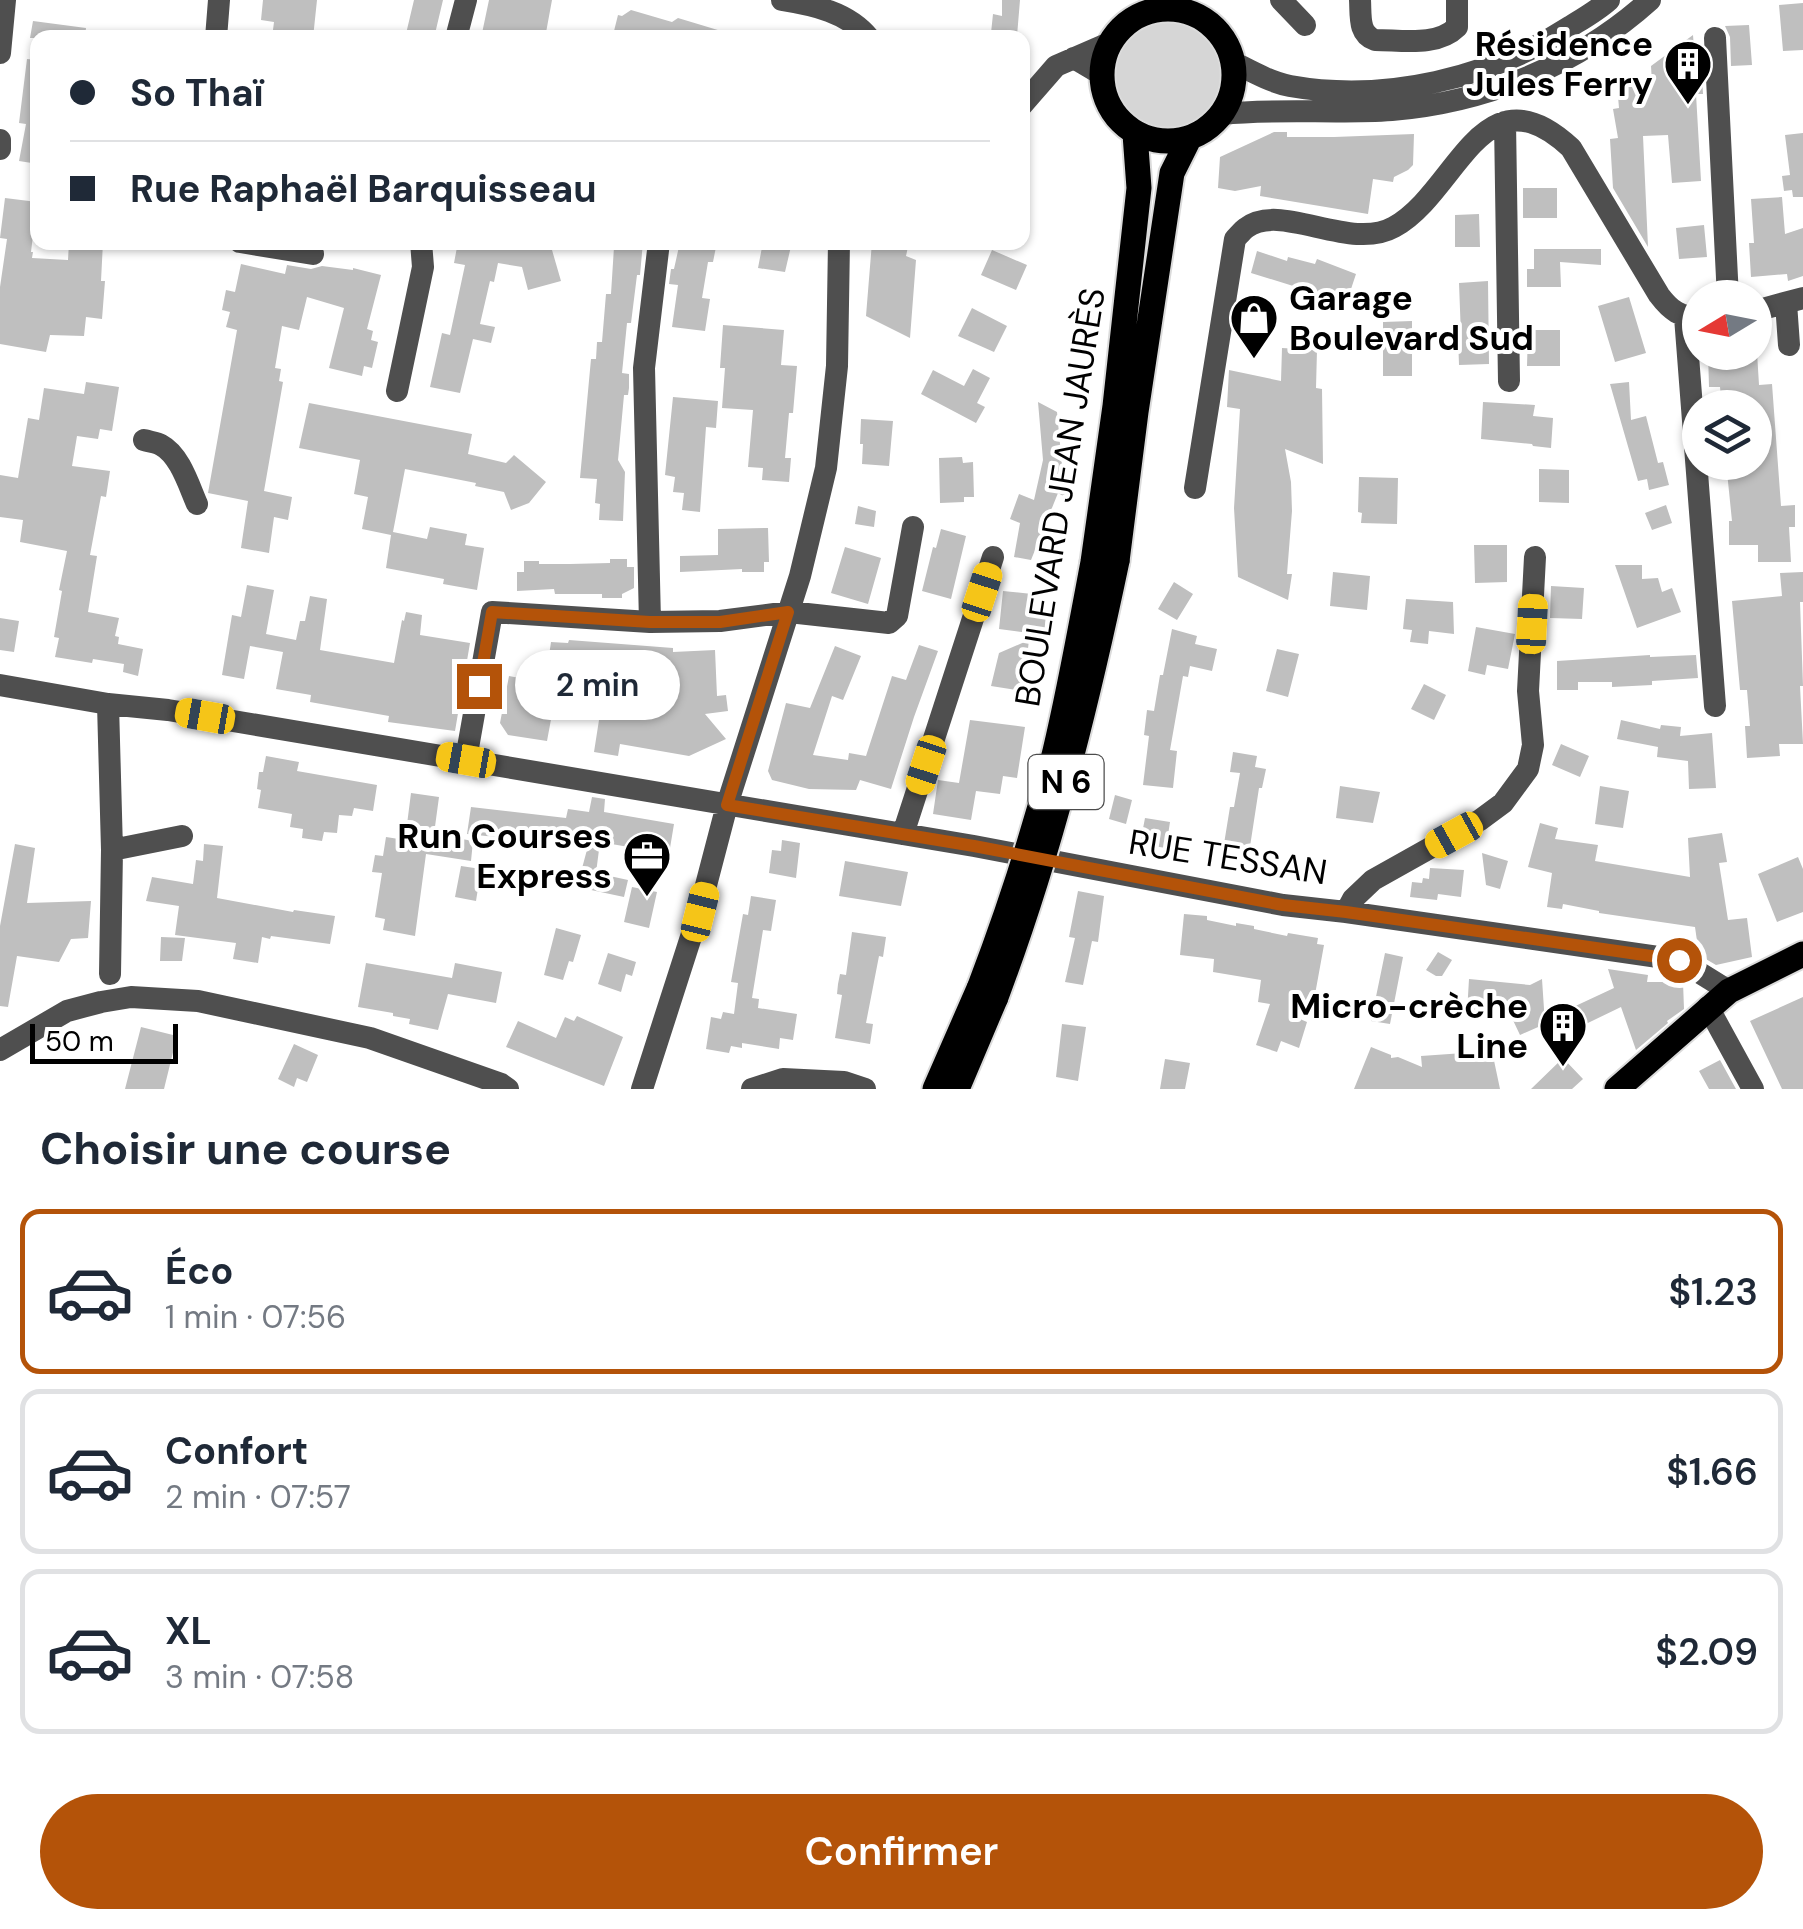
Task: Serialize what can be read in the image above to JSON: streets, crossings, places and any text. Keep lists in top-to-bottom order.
{
  "streets": {
    "main road": ["BOULEVARD JEAN JAURÈS", "N 6"],
    "street": ["RUE TESSAN"]
  },
  "places": {
    "building": ["Résidence Jules Ferry", "Micro-crèche Line"],
    "shop": ["Garage Boulevard Sud"],
    "office": ["Run Courses Express"]
  },
  "scale_bar": "50 m",
  "north": "left",
  "page": {
    "banner": ["So Thaï", "Rue Raphaël Barquisseau"],
    "bubble": "2 min",
    "scale": "50 m",
    "heading": "Choisir une course",
    "list": [
      {
        "name": "Éco",
        "note": "1 min · 07:56",
        "value": "$1.23"
      },
      {
        "name": "Confort",
        "note": "2 min · 07:57",
        "value": "$1.66"
      },
      {
        "name": "XL",
        "note": "3 min · 07:58",
        "value": "$2.09"
      }
    ],
    "buttons": "Confirmer"
  }
}
